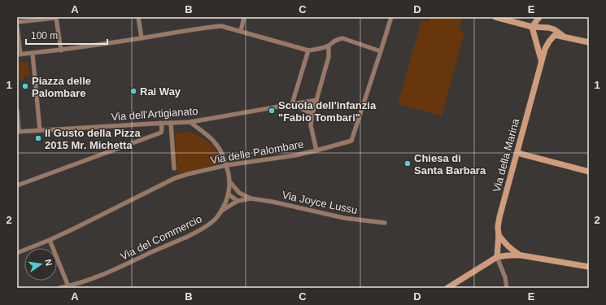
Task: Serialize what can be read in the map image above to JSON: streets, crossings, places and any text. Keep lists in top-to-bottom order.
{
  "streets": {
    "main road": ["Via della Marina"],
    "street": [
      "Via dell'Artigianato",
      "Via delle Palombare",
      "Via Joyce Lussu",
      "Via del Commercio"
    ]
  },
  "crossings": [
    ["Via dell'Artigianato", "Via del Commercio"],
    ["Via delle Palombare", "Via del Commercio"],
    ["Via Joyce Lussu", "Via del Commercio"]
  ],
  "places": [
    "Piazza delle Palombare",
    "Rai Way",
    "Scuola dell'infanzia \"Fabio Tombari\"",
    "Il Gusto della Pizza 2015 Mr. Michetta",
    "Chiesa di Santa Barbara"
  ],
  "scale_bar": "100 m",
  "north": "right",
  "grid": {
    "columns": [
      "A",
      "B",
      "C",
      "D",
      "E"
    ],
    "rows": ["1", "2"]
  }
}
